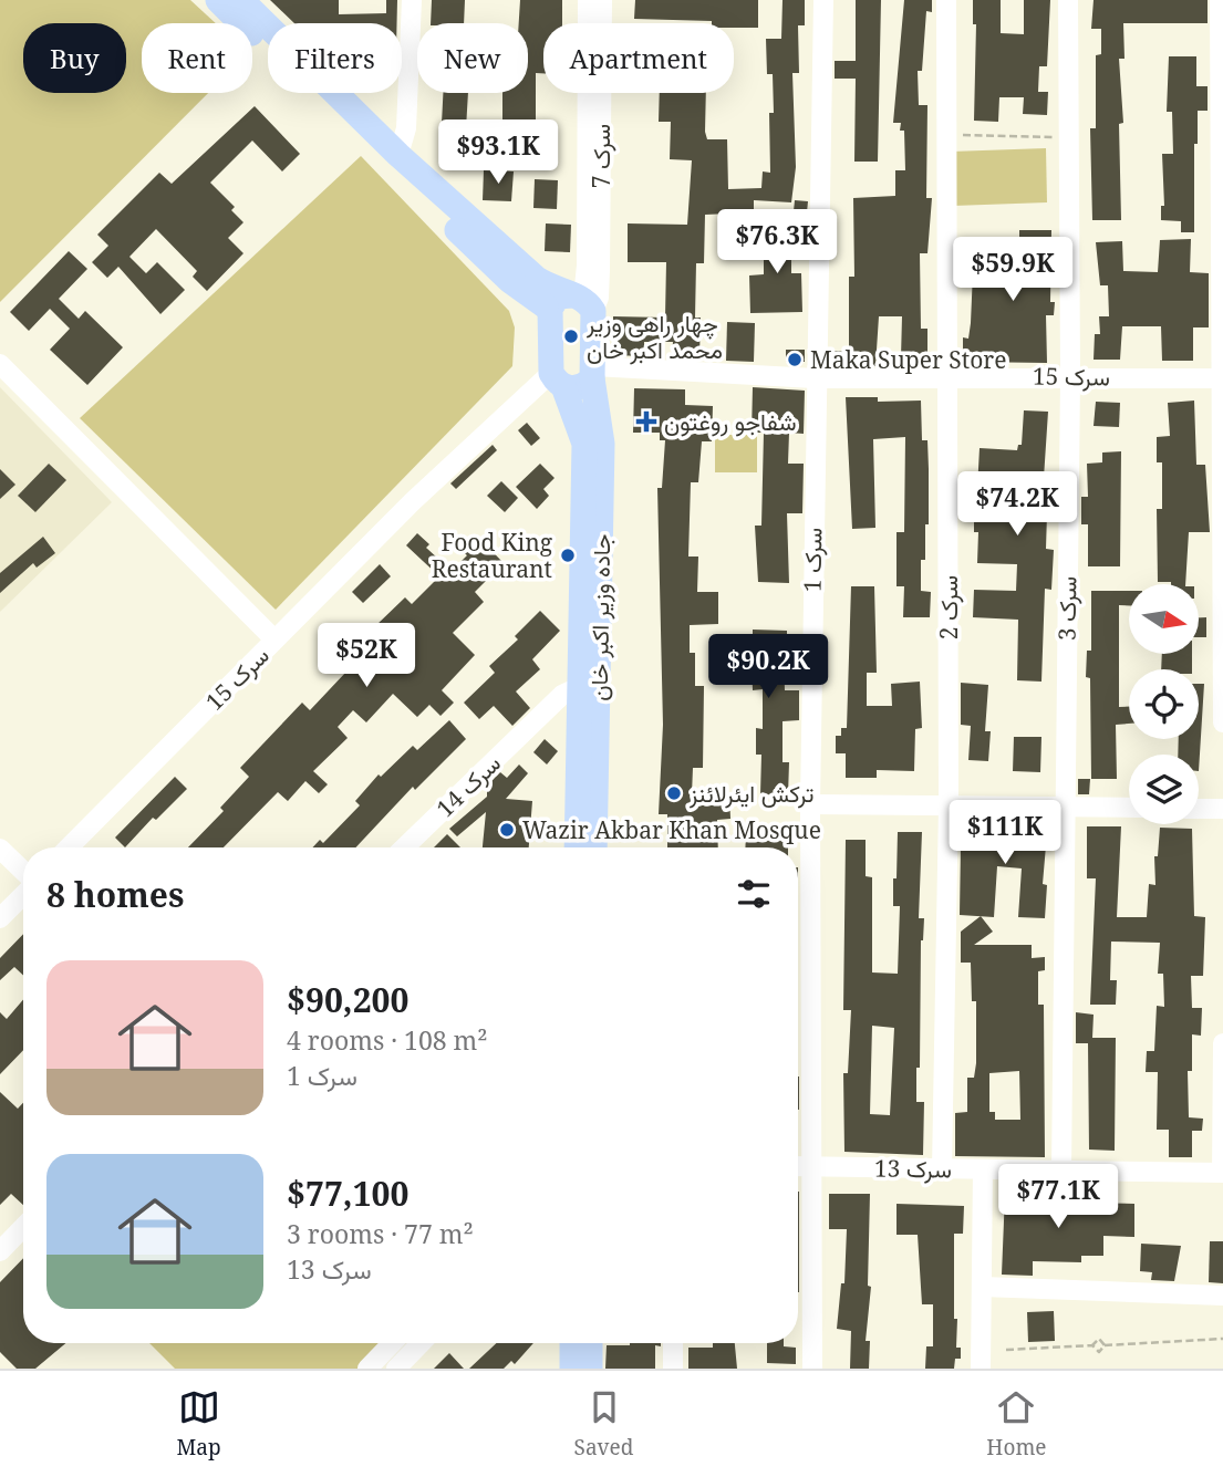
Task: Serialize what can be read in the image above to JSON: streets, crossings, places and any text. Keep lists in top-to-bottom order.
{
  "streets": {
    "main road": ["جاده وزیر اکبر خان"],
    "street": [
      "سرک 7",
      "سرک 15",
      "سرک 1",
      "سرک 2",
      "سرک 3",
      "سرک 14",
      "سرک 13"
    ]
  },
  "crossings": [
    ["سرک 7", "جاده وزیر اکبر خان"],
    ["سرک 15", "سرک 1"],
    ["سرک 15", "سرک 2"],
    ["سرک 15", "سرک 3"],
    ["سرک 15", "جاده وزیر اکبر خان"],
    ["سرک 1", "سرک 13"],
    ["سرک 2", "سرک 13"],
    ["سرک 3", "سرک 13"]
  ],
  "places": {
    "other": [
      "چهار راهی وزیر محمد اکبر خان",
      "Maka Super Store",
      "Food King Restaurant",
      "ترکش ایئرلائنز",
      "Wazir Akbar Khan Mosque"
    ],
    "health": ["شفاجو روغتون"]
  },
  "north": "right",
  "page": {
    "chip": [
      "Buy",
      "Rent",
      "Filters",
      "New",
      "Apartment"
    ],
    "price": [
      "$93.1K",
      "$76.3K",
      "$59.9K",
      "$74.2K",
      "$52K",
      "$90.2K",
      "$111K",
      "$77.1K"
    ],
    "heading": "8 homes",
    "list": [
      {
        "name": "$90,200",
        "note": "4 rooms · 108 m² · سرک 1"
      },
      {
        "name": "$77,100",
        "note": "3 rooms · 77 m² · سرک 13"
      }
    ],
    "tabs": ["Map", "Saved", "Home"]
  }
}
